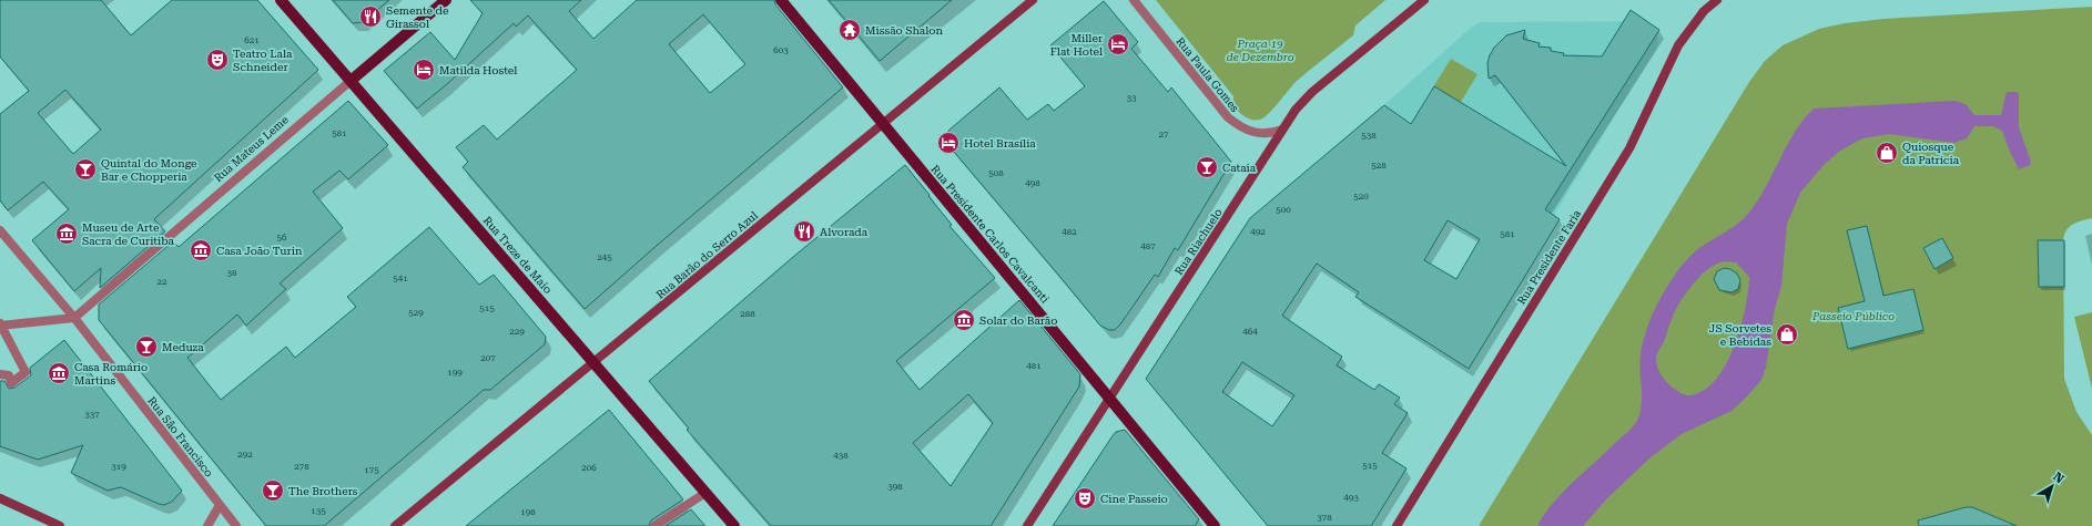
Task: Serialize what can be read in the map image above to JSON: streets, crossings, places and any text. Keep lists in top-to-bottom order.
{
  "streets": {
    "main road": ["Rua Mateus Leme", "Rua Presidente Carlos Cavalcanti", "Rua Treze de Maio"],
    "street": [
      "Rua Paula Gomes",
      "Rua Riachuelo",
      "Rua Barão do Serro Azul",
      "Rua Presidente Faria",
      "Rua São Francisco"
    ]
  },
  "crossings": [
    ["Rua Paula Gomes", "Rua Riachuelo"],
    ["Rua Mateus Leme", "Rua Treze de Maio"],
    ["Rua Mateus Leme", "Rua São Francisco"],
    ["Rua Presidente Carlos Cavalcanti", "Rua Riachuelo"],
    ["Rua Presidente Carlos Cavalcanti", "Rua Barão do Serro Azul"],
    ["Rua Treze de Maio", "Rua Barão do Serro Azul"]
  ],
  "parks": ["Praça 19 de Dezembro", "Passeio Público"],
  "places": {
    "restaurant": ["Semente de Girassol", "Alvorada"],
    "temple": ["Missão Shalon"],
    "hotel": ["Miller Flat Hotel", "Matilda Hostel", "Hotel Brasília"],
    "theatre": ["Teatro Lala Schneider", "Cine Passeio"],
    "shop": ["Quiosque da Patrícia", "JS Sorvetes e Bebidas"],
    "bar": [
      "Cataia",
      "Quintal do Monge Bar e Chopperia",
      "Meduza",
      "The Brothers"
    ],
    "museum": [
      "Museu de Arte Sacra de Curitiba",
      "Casa João Turin",
      "Solar do Barão",
      "Casa Romário Martins"
    ]
  },
  "house_numbers": [
    "621",
    "603",
    "33",
    "581",
    "27",
    "538",
    "528",
    "508",
    "498",
    "520",
    "500",
    "482",
    "492",
    "581",
    "56",
    "487",
    "245",
    "38",
    "541",
    "22",
    "515",
    "529",
    "288",
    "229",
    "464",
    "207",
    "481",
    "199",
    "337",
    "292",
    "438",
    "515",
    "319",
    "278",
    "206",
    "175",
    "398",
    "493",
    "135",
    "198",
    "378"
  ],
  "north": "top right"
}
